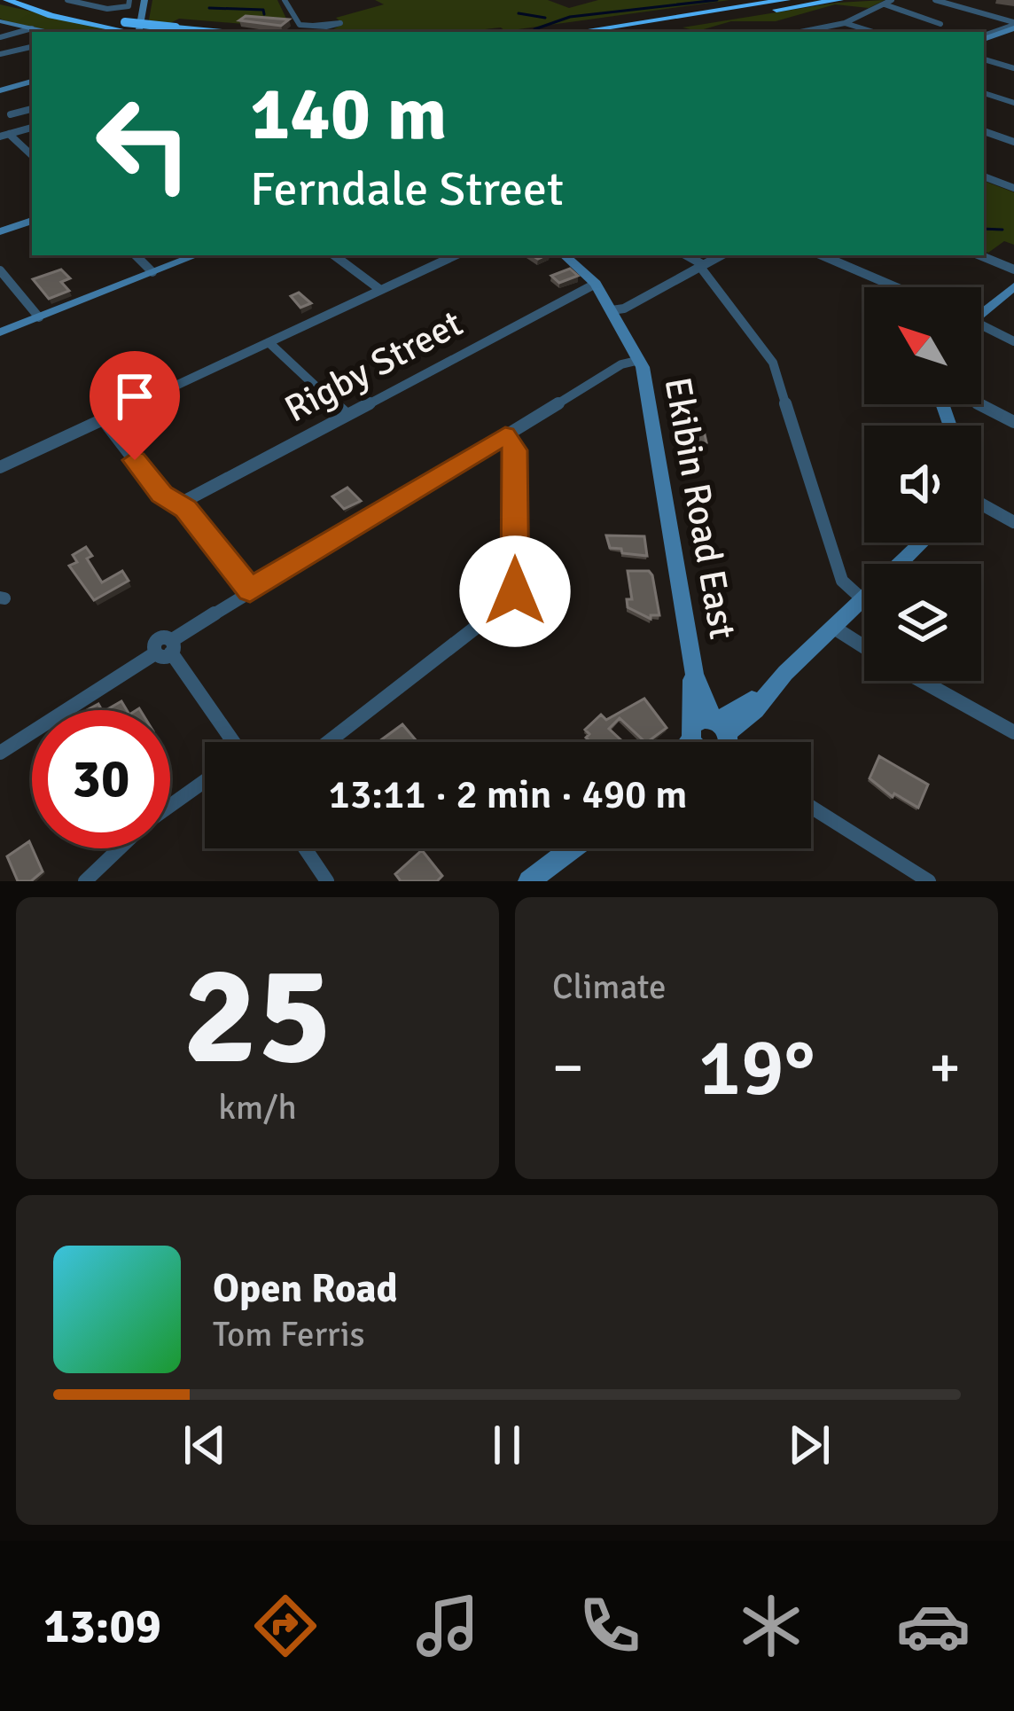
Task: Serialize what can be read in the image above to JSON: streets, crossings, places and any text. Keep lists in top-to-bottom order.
{
  "streets": {
    "street": ["Rigby Street", "Ekibin Road East"]
  },
  "crossings": [
    ["Rigby Street", "Ekibin Road East"]
  ],
  "north": "top left",
  "page": {
    "turn": ["140 m", "Ferndale Street"],
    "limit": "30",
    "trip": "13:11 · 2 min · 490 m",
    "tile": [
      ["25", "km/h"],
      "Climate"
    ],
    "heat": ["−", "19°", "+"],
    "song": ["Open Road", "Tom Ferris"],
    "tabs": "13:09"
  }
}
